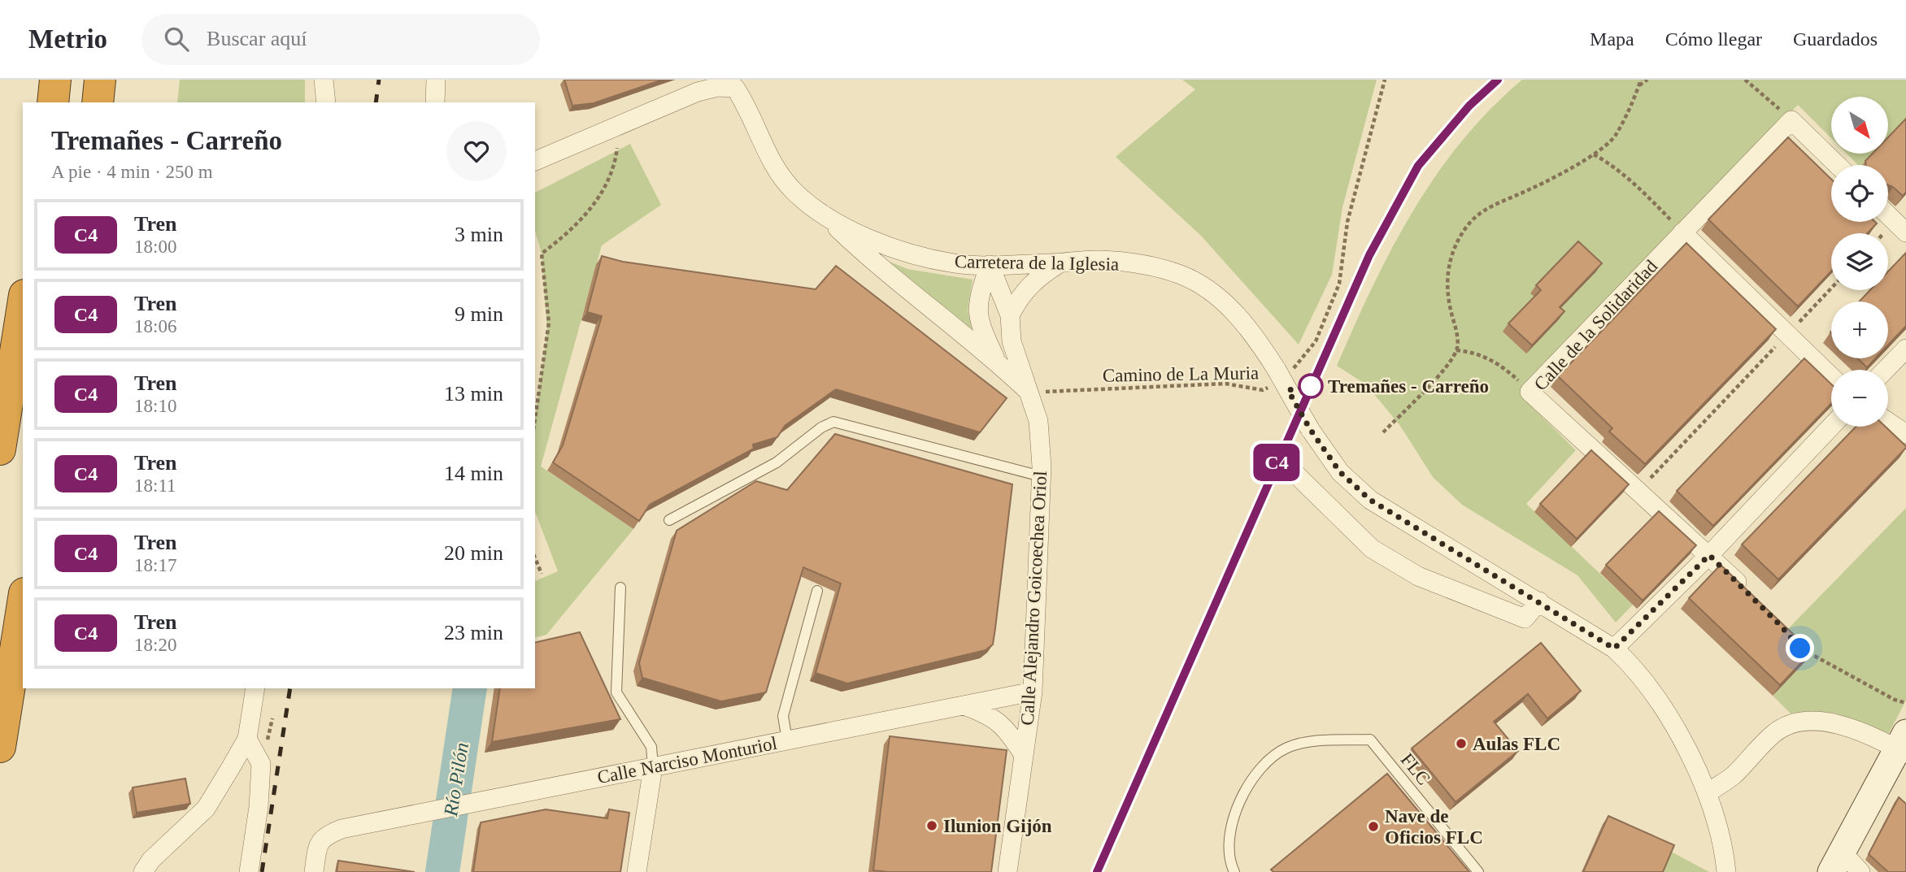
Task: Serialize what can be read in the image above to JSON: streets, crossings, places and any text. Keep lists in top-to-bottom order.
{
  "streets": {
    "street": [
      "Carretera de la Iglesia",
      "Calle de la Solidaridad",
      "Calle Alejandro Goicoechea Oriol",
      "Calle Narciso Monturiol"
    ],
    "lane": ["FLC"],
    "path": ["Camino de La Muria"]
  },
  "crossings": [
    ["Carretera de la Iglesia", "Camino de La Muria"],
    ["Carretera de la Iglesia", "Calle Alejandro Goicoechea Oriol"],
    ["Camino de La Muria", "Calle Alejandro Goicoechea Oriol"],
    ["Calle Alejandro Goicoechea Oriol", "Calle Narciso Monturiol"]
  ],
  "water": ["Río Pilón"],
  "places": [
    "Tremañes - Carreño",
    "Aulas FLC",
    "Ilunion Gijón",
    "Nave de Oficios FLC"
  ],
  "north": "bottom right",
  "page": {
    "header": "Metrio",
    "search": "Buscar aquí",
    "nav": ["Mapa", "Cómo llegar", "Guardados"],
    "on_map": "C4",
    "map_buttons": ["+", "−"],
    "heading": ["Tremañes - Carreño", "A pie · 4 min · 250 m"],
    "list": [
      {
        "mark": "C4",
        "name": "Tren",
        "note": "18:00",
        "value": "3 min"
      },
      {
        "mark": "C4",
        "name": "Tren",
        "note": "18:06",
        "value": "9 min"
      },
      {
        "mark": "C4",
        "name": "Tren",
        "note": "18:10",
        "value": "13 min"
      },
      {
        "mark": "C4",
        "name": "Tren",
        "note": "18:11",
        "value": "14 min"
      },
      {
        "mark": "C4",
        "name": "Tren",
        "note": "18:17",
        "value": "20 min"
      },
      {
        "mark": "C4",
        "name": "Tren",
        "note": "18:20",
        "value": "23 min"
      }
    ]
  }
}
